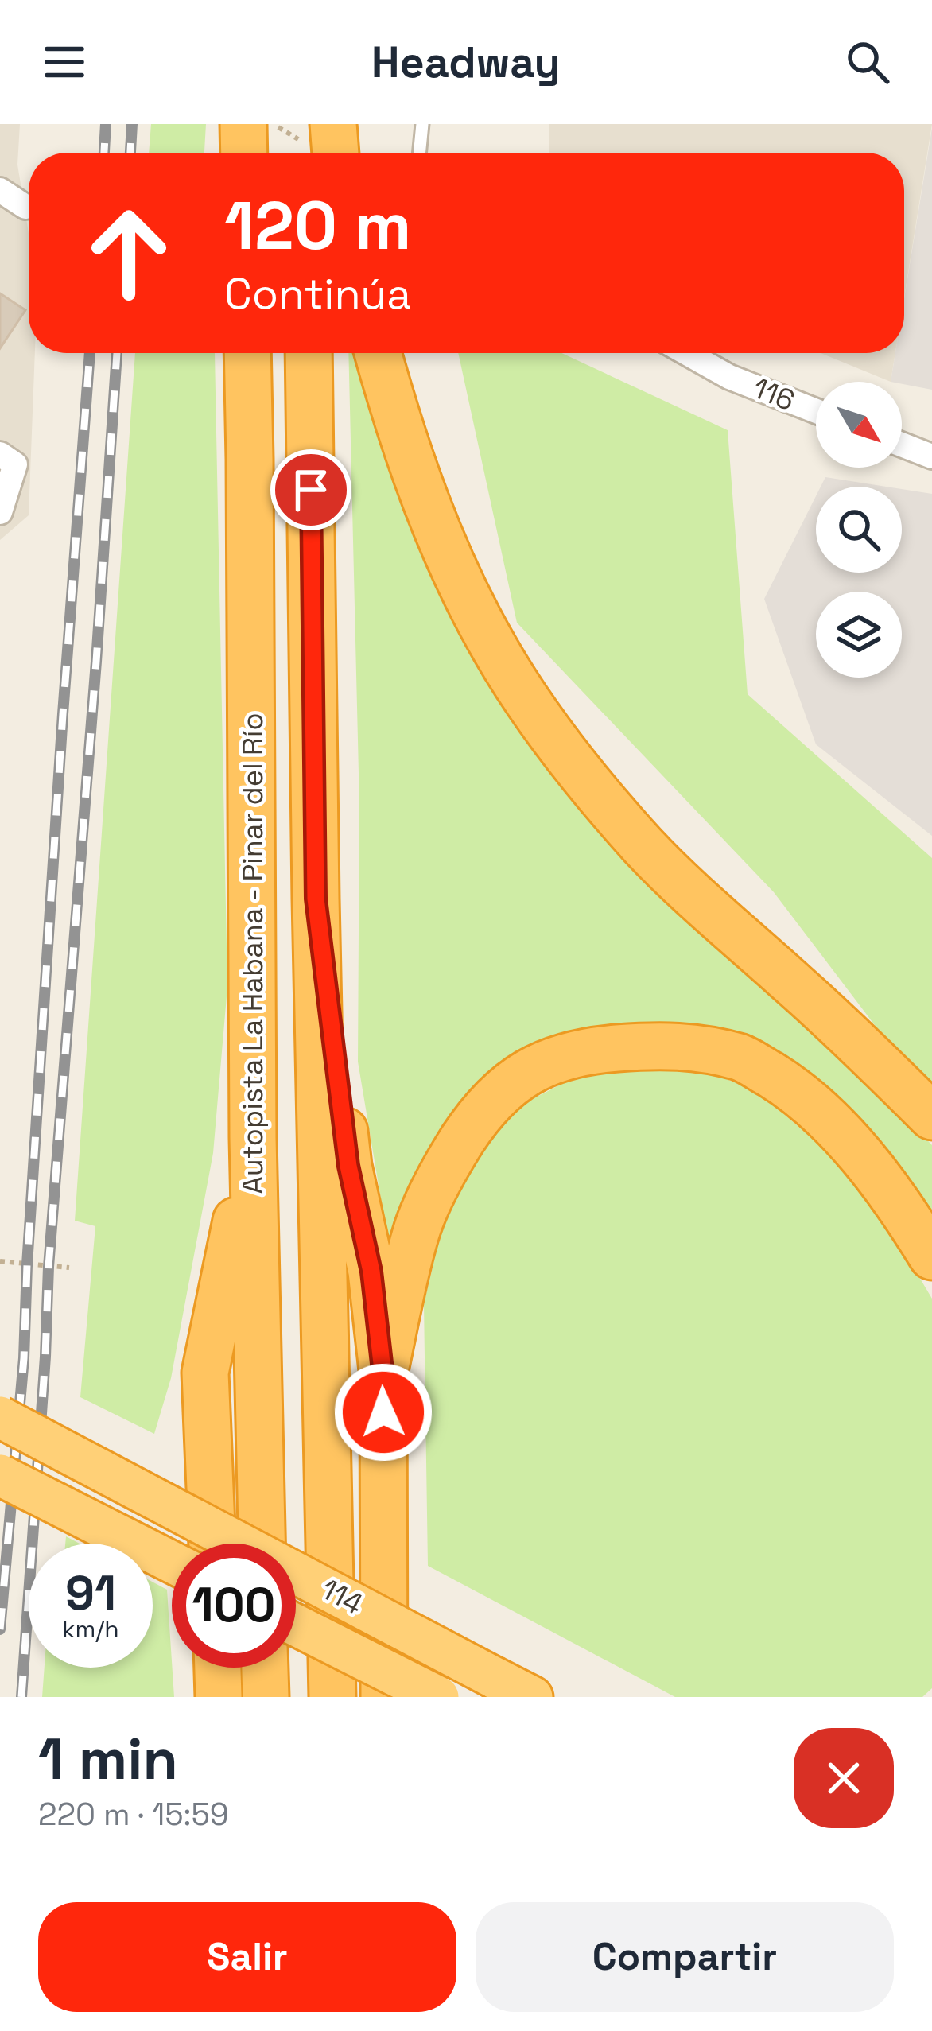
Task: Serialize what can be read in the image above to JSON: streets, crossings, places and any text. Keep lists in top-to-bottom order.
{
  "streets": {
    "highway": ["Autopista La Habana - Pinar del Río", "114"],
    "street": ["116"]
  },
  "north": "bottom right",
  "page": {
    "header": "Headway",
    "turn": ["120 m", "Continúa"],
    "speed": "91 km/h",
    "limit": "100",
    "heading": ["1 min", "220 m · 15:59"],
    "buttons": ["Salir", "Compartir"]
  }
}
